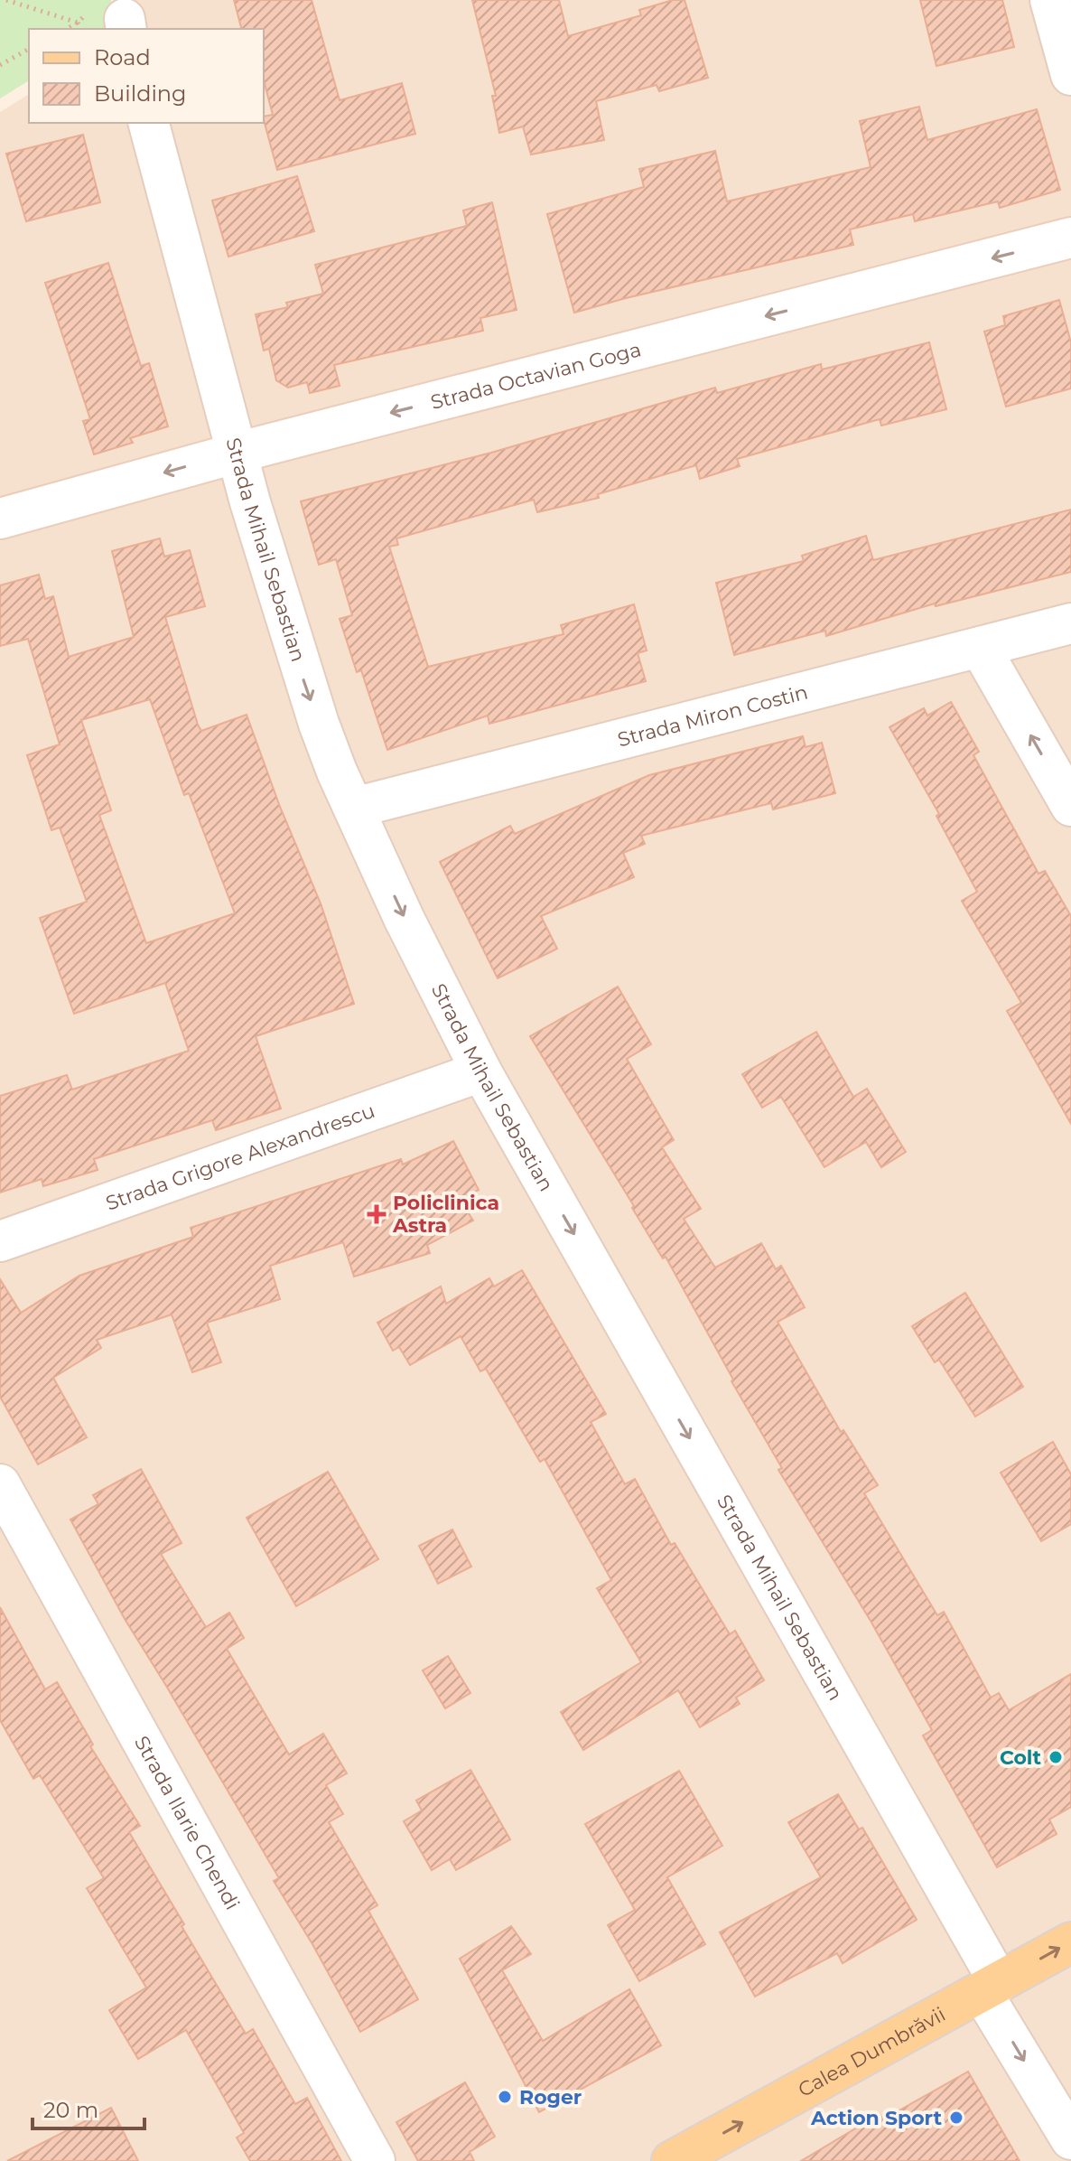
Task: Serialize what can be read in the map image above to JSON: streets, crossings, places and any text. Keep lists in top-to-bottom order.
{
  "streets": {
    "main road": ["Calea Dumbrăvii"],
    "street": [
      "Strada Octavian Goga",
      "Strada Mihail Sebastian",
      "Strada Miron Costin",
      "Strada Grigore Alexandrescu",
      "Strada Ilarie Chendi"
    ]
  },
  "crossings": [
    ["Strada Octavian Goga", "Strada Mihail Sebastian"],
    ["Strada Mihail Sebastian", "Strada Miron Costin"],
    ["Strada Mihail Sebastian", "Strada Grigore Alexandrescu"],
    ["Strada Mihail Sebastian", "Calea Dumbrăvii"]
  ],
  "one_way": ["Strada Octavian Goga", "Strada Mihail Sebastian", "Calea Dumbrăvii"],
  "places": {
    "health": ["Policlinica Astra"],
    "other": ["Colt", "Roger", "Action Sport"]
  },
  "legend": ["Road", "Building"],
  "scale_bar": "20 m"
}
